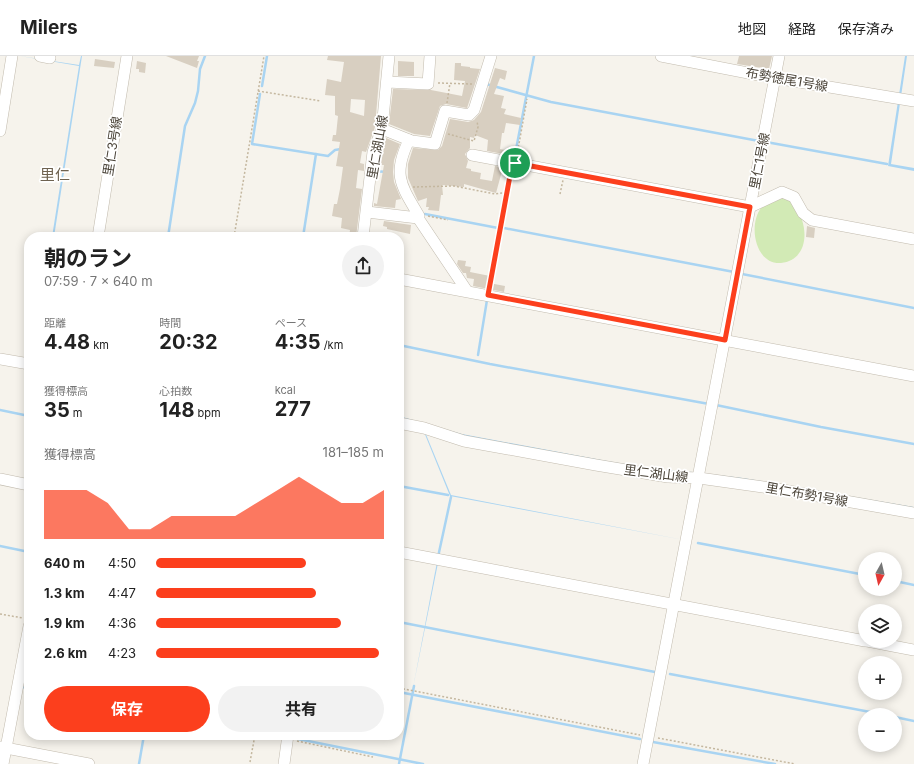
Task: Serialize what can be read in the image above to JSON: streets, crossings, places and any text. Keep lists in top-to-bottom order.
{
  "streets": {
    "street": [
      "布勢徳尾1号線",
      "里仁3号線",
      "里仁湖山線",
      "里仁1号線",
      "里仁布勢1号線"
    ]
  },
  "crossings": [
    ["布勢徳尾1号線", "里仁1号線"],
    ["里仁湖山線", "里仁1号線"],
    ["里仁湖山線", "里仁布勢1号線"],
    ["里仁1号線", "里仁布勢1号線"]
  ],
  "districts": ["里仁"],
  "north": "bottom",
  "page": {
    "header": "Milers",
    "nav": ["地図", "経路", "保存済み"],
    "heading": ["朝のラン", "07:59 · 7 × 640 m"],
    "stats": [
      ["距離", "4.48 km"],
      ["時間", "20:32"],
      ["ペース", "4:35 /km"],
      ["獲得標高", "35 m"],
      ["心拍数", "148 bpm"],
      ["kcal", "277"]
    ],
    "chart": ["獲得標高", "181–185 m"],
    "list": [
      {
        "name": "640 m",
        "note": "4:50"
      },
      {
        "name": "1.3 km",
        "note": "4:47"
      },
      {
        "name": "1.9 km",
        "note": "4:36"
      },
      {
        "name": "2.6 km",
        "note": "4:23"
      }
    ],
    "map_buttons": ["+", "−"],
    "buttons": ["保存", "共有"]
  }
}
